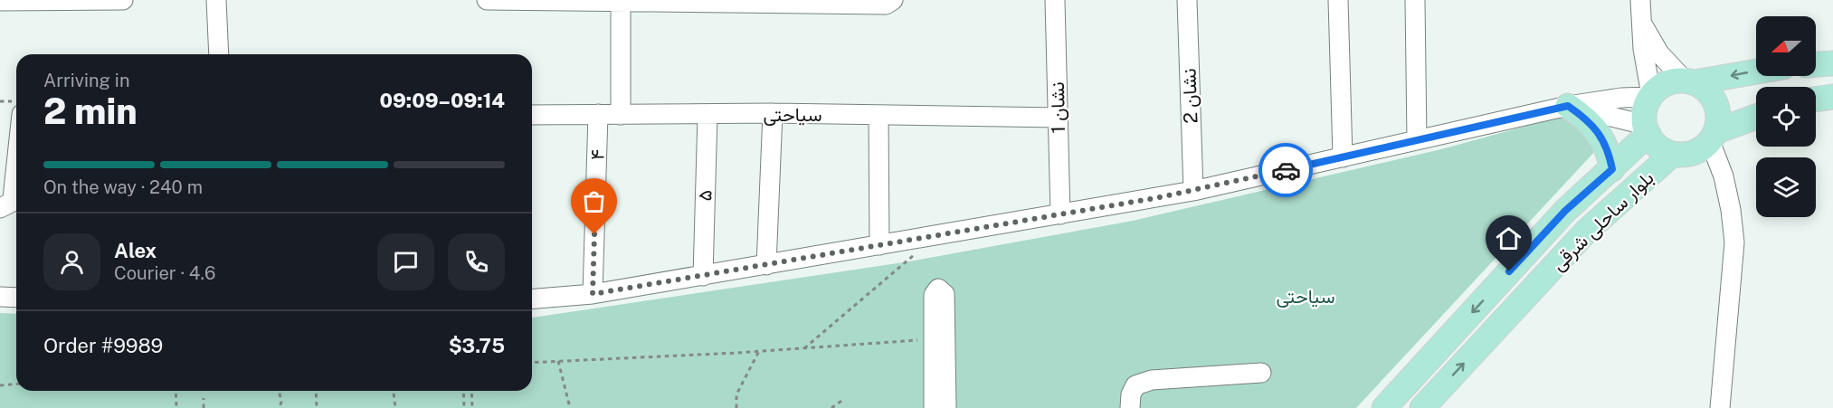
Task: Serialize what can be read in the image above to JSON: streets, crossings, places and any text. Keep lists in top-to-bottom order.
{
  "streets": {
    "main road": ["بلوار ساحلی شرقی"],
    "street": [
      "نشان 2",
      "نشان 1",
      "سیاحتی",
      "۴",
      "۵"
    ]
  },
  "crossings": [
    ["نشان 1", "سیاحتی"],
    ["سیاحتی", "۴"],
    ["سیاحتی", "۵"]
  ],
  "parks": ["سیاحتی"],
  "north": "left",
  "page": {
    "heading": ["2 min", "Arriving in", "09:09–09:14"],
    "panel": [
      "Alex",
      "Courier · 4.6",
      "Order #9989",
      "$3.75"
    ],
    "bar": "On the way · 240 m"
  }
}
